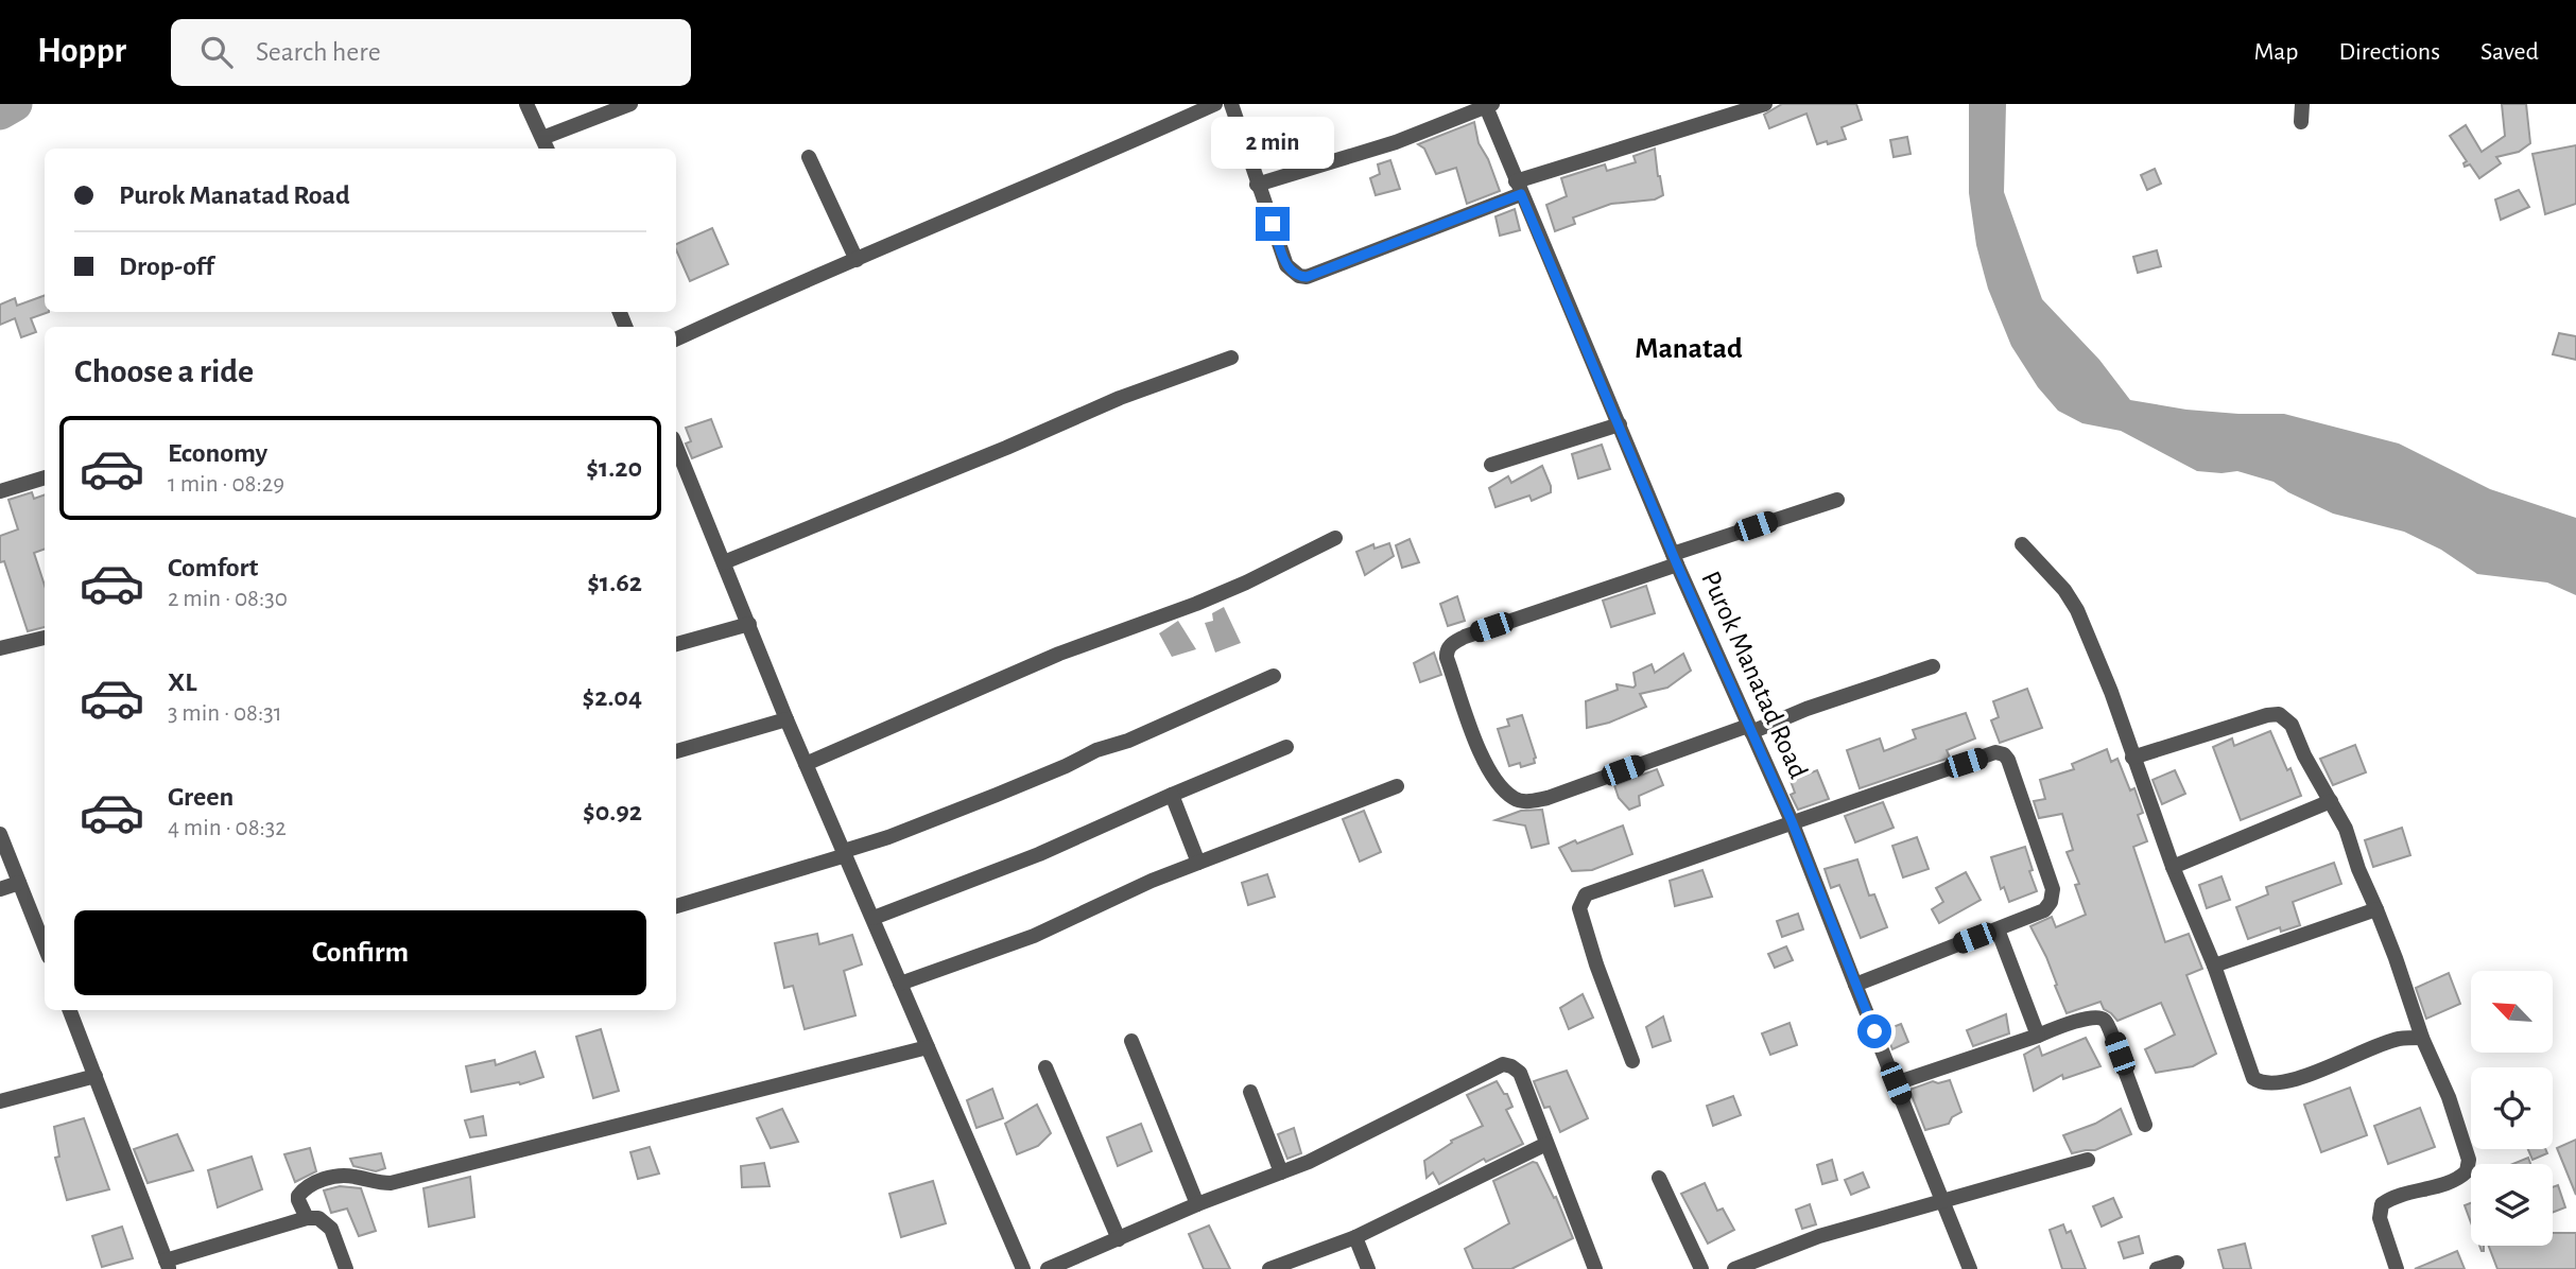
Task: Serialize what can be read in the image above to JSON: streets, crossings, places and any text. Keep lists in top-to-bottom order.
{
  "streets": {
    "street": ["Purok Manatad Road"]
  },
  "districts": ["Manatad"],
  "north": "top left",
  "page": {
    "header": "Hoppr",
    "search": "Search here",
    "nav": ["Map", "Directions", "Saved"],
    "bubble": "2 min",
    "banner": ["Purok Manatad Road", "Drop-off"],
    "heading": "Choose a ride",
    "list": [
      {
        "name": "Economy",
        "note": "1 min · 08:29",
        "value": "$1.20"
      },
      {
        "name": "Comfort",
        "note": "2 min · 08:30",
        "value": "$1.62"
      },
      {
        "name": "XL",
        "note": "3 min · 08:31",
        "value": "$2.04"
      },
      {
        "name": "Green",
        "note": "4 min · 08:32",
        "value": "$0.92"
      }
    ],
    "buttons": "Confirm"
  }
}
